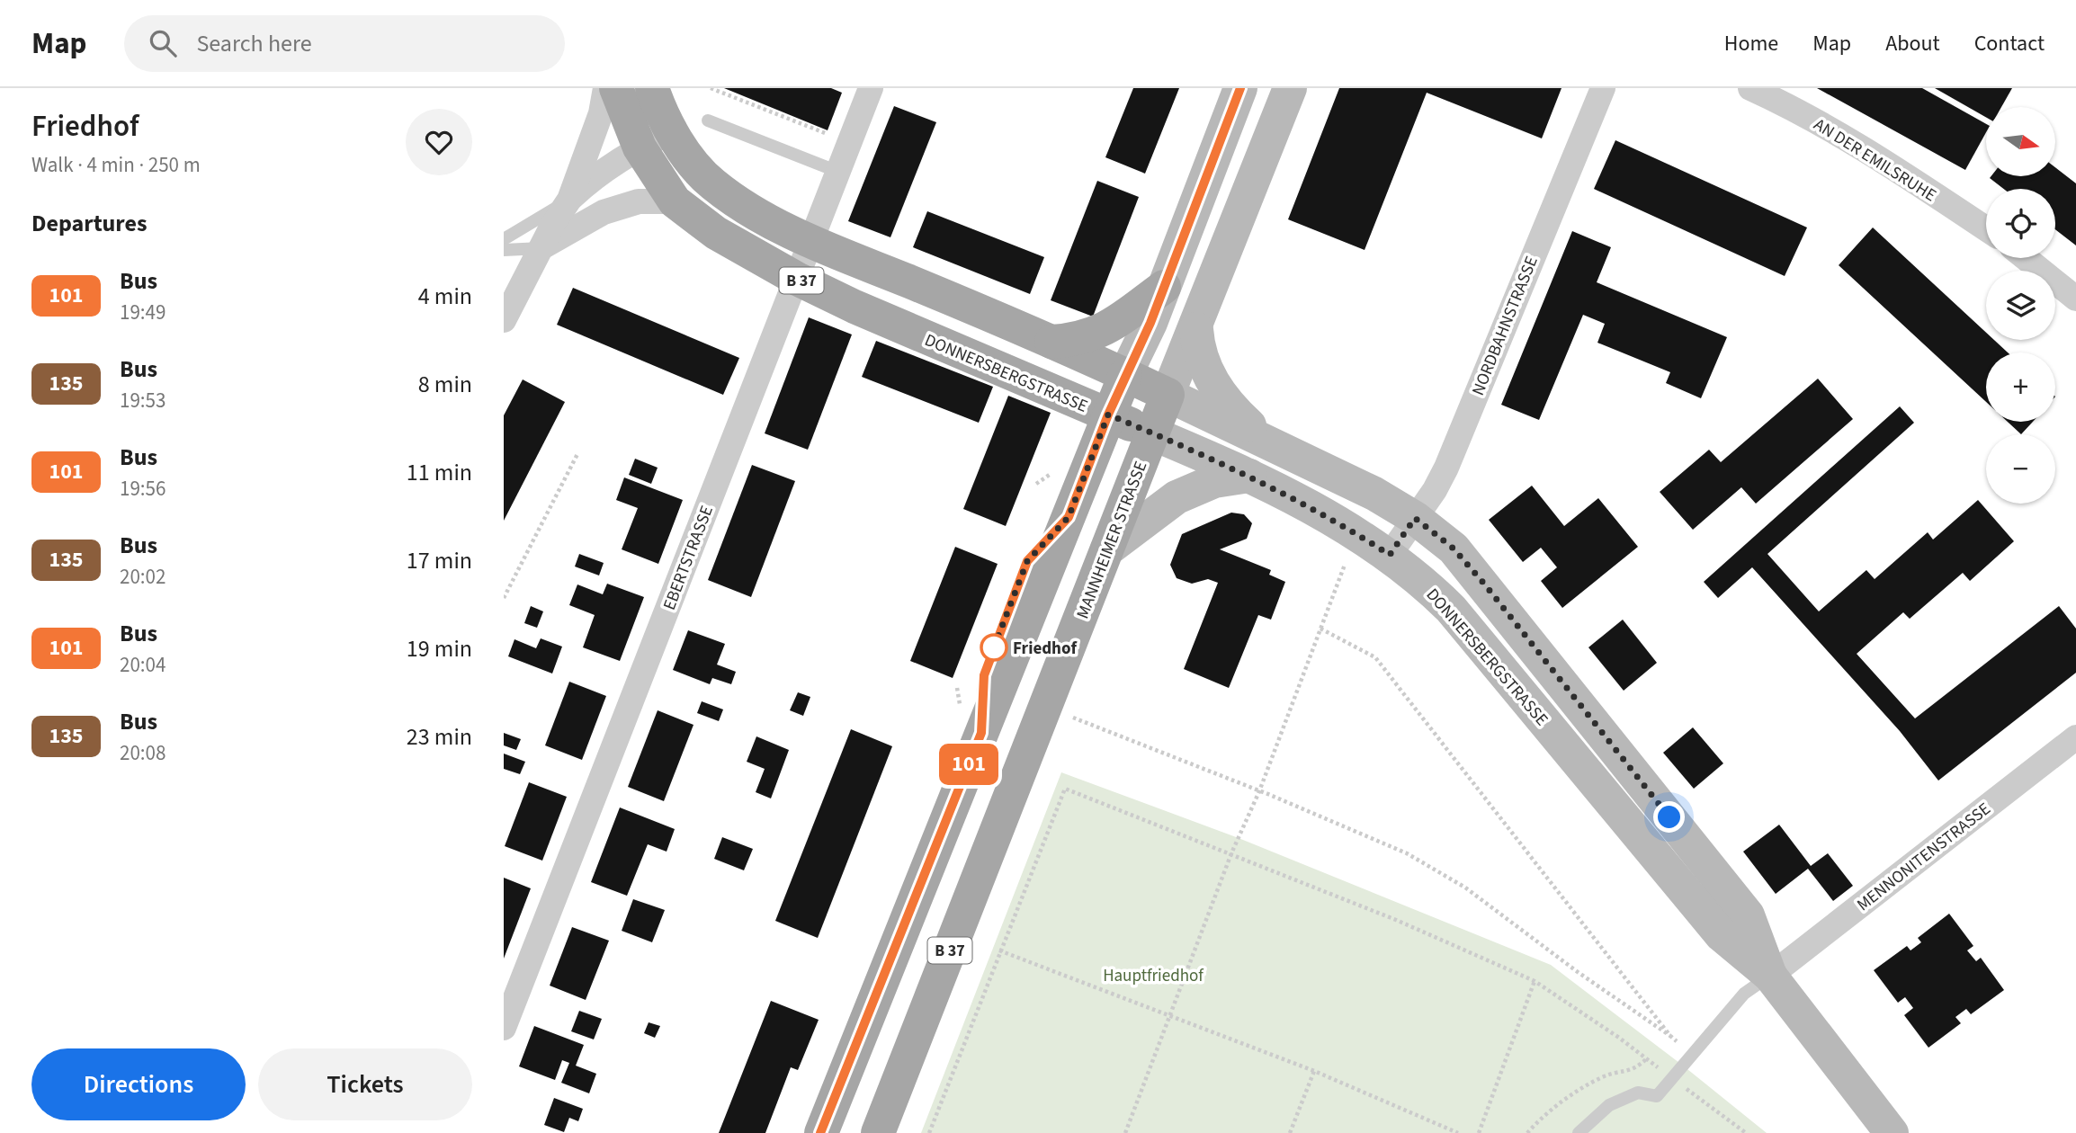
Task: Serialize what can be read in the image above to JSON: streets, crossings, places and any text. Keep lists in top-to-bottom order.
{
  "streets": {
    "main road": ["B 37", "DONNERSBERGSTRASSE", "MANNHEIMER STRASSE"],
    "street": [
      "AN DER EMILSRUHE",
      "NORDBAHNSTRASSE",
      "EBERTSTRASSE",
      "MENNONITENSTRASSE"
    ]
  },
  "crossings": [
    ["NORDBAHNSTRASSE", "DONNERSBERGSTRASSE"],
    ["DONNERSBERGSTRASSE", "MANNHEIMER STRASSE"],
    ["DONNERSBERGSTRASSE", "EBERTSTRASSE"],
    ["DONNERSBERGSTRASSE", "MENNONITENSTRASSE"]
  ],
  "parks": ["Hauptfriedhof"],
  "places": ["Friedhof"],
  "lines": ["bus line 101"],
  "north": "right",
  "page": {
    "header": "Map",
    "search": "Search here",
    "nav": [
      "Home",
      "Map",
      "About",
      "Contact"
    ],
    "heading": [
      ["Friedhof", "Walk · 4 min · 250 m"],
      "Departures"
    ],
    "on_map": "101",
    "map_buttons": ["+", "−"],
    "list": [
      {
        "mark": "101",
        "name": "Bus",
        "note": "19:49",
        "value": "4 min"
      },
      {
        "mark": "135",
        "name": "Bus",
        "note": "19:53",
        "value": "8 min"
      },
      {
        "mark": "101",
        "name": "Bus",
        "note": "19:56",
        "value": "11 min"
      },
      {
        "mark": "135",
        "name": "Bus",
        "note": "20:02",
        "value": "17 min"
      },
      {
        "mark": "101",
        "name": "Bus",
        "note": "20:04",
        "value": "19 min"
      },
      {
        "mark": "135",
        "name": "Bus",
        "note": "20:08",
        "value": "23 min"
      }
    ],
    "buttons": ["Directions", "Tickets"]
  }
}
